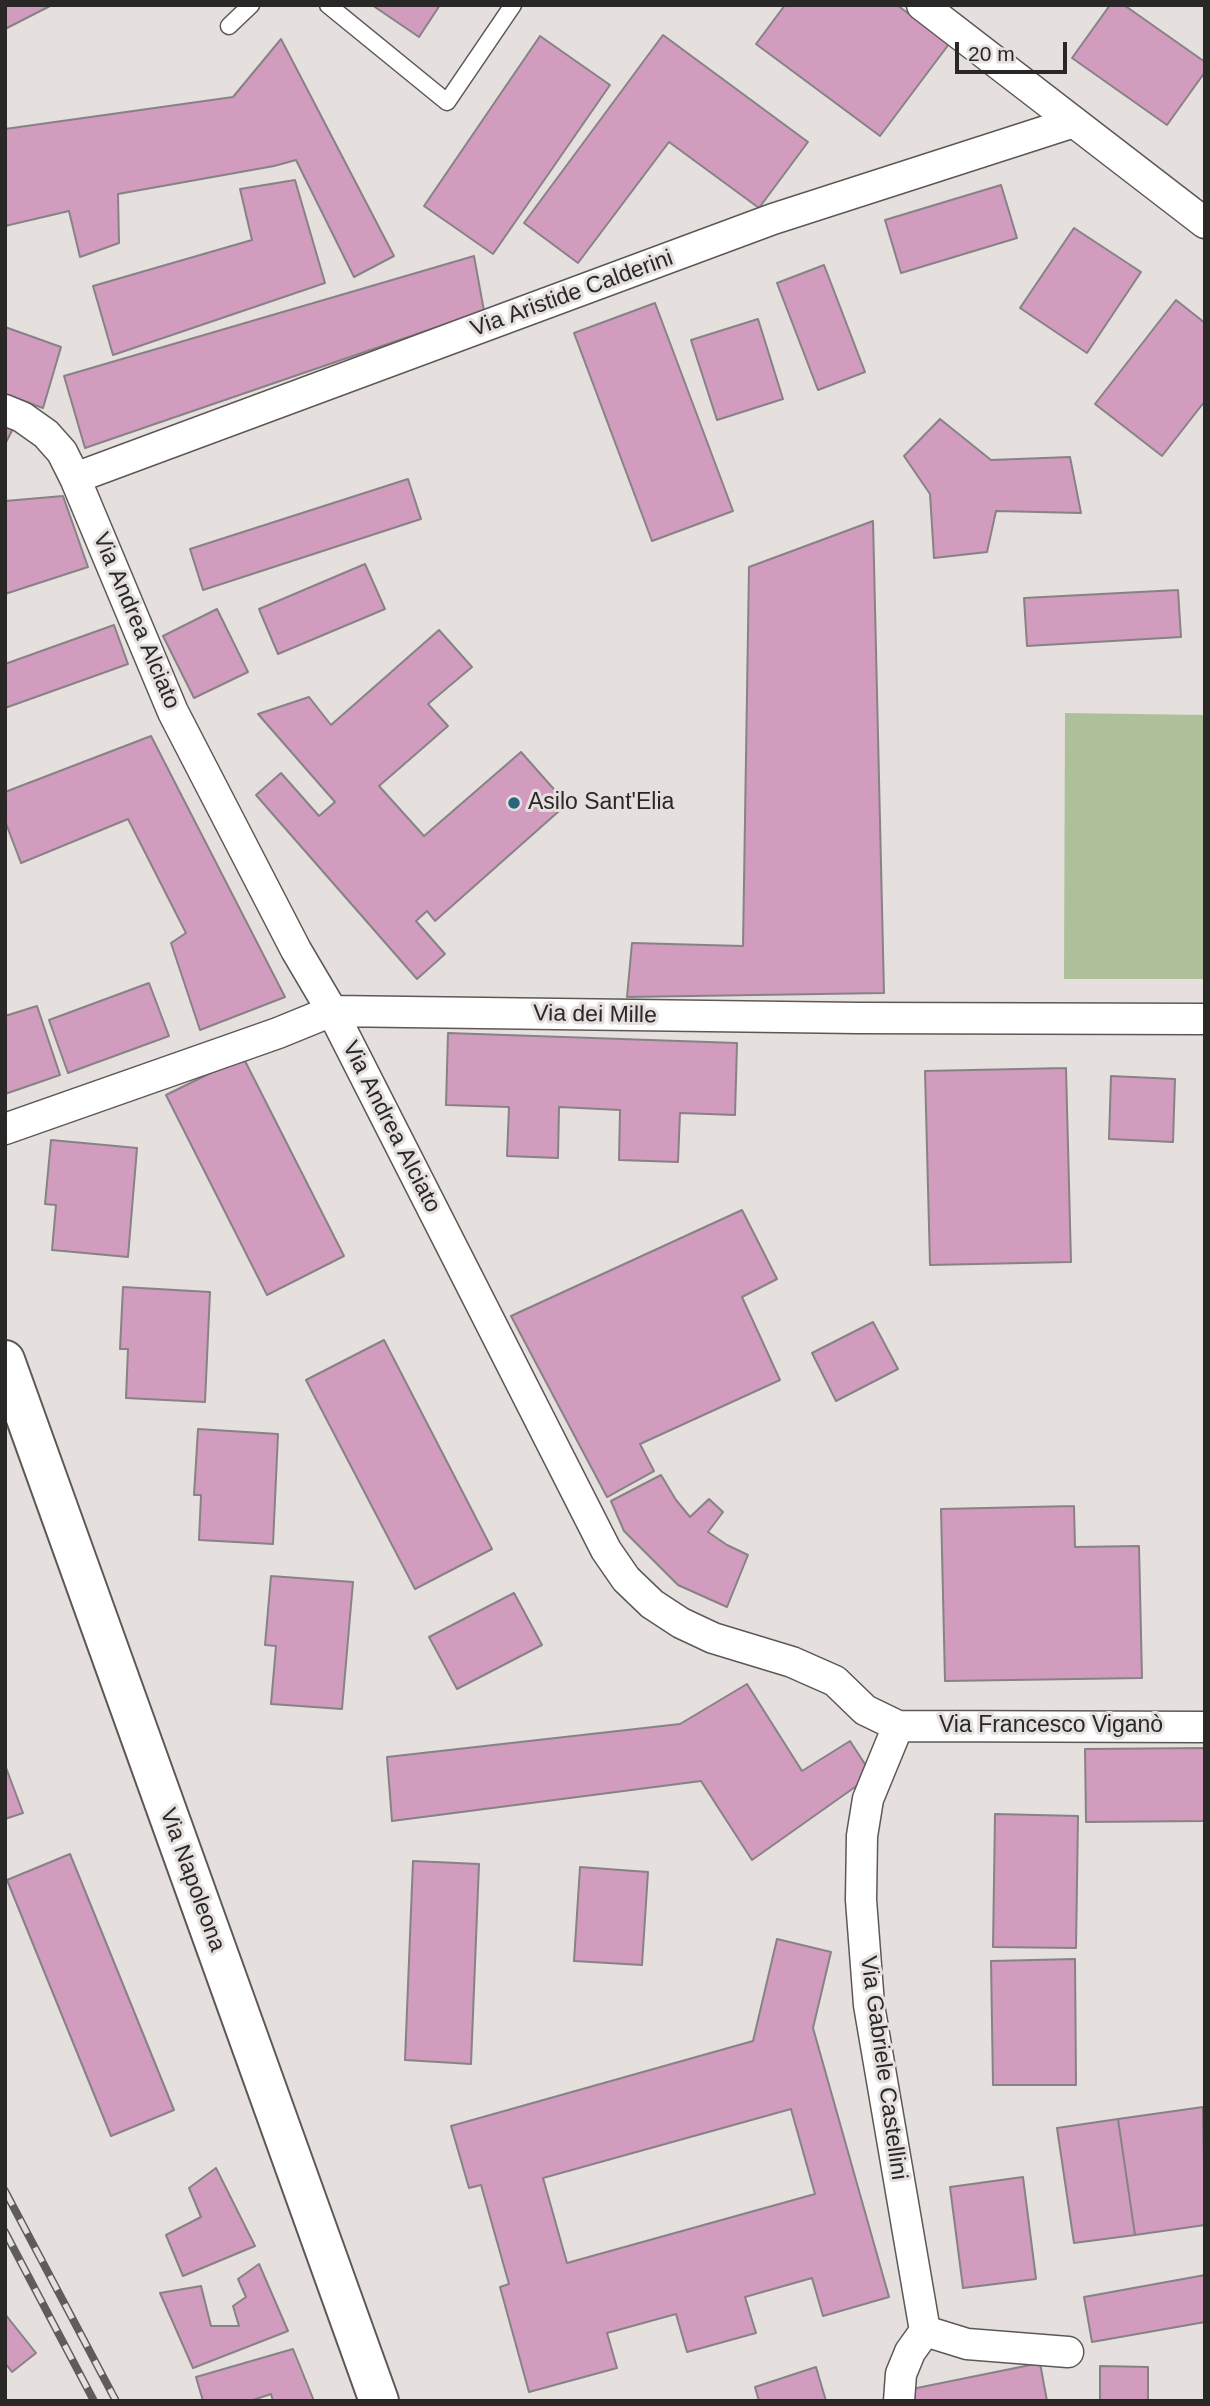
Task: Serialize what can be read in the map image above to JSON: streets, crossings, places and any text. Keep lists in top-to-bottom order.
{
  "streets": {
    "main road": ["Via Napoleona"],
    "street": [
      "Via Aristide Calderini",
      "Via Andrea Alciato",
      "Via dei Mille",
      "Via Francesco Viganò",
      "Via Gabriele Castellini"
    ]
  },
  "crossings": [
    ["Via Aristide Calderini", "Via Andrea Alciato"],
    ["Via Andrea Alciato", "Via dei Mille"],
    ["Via Andrea Alciato", "Via Francesco Viganò"],
    ["Via Andrea Alciato", "Via Gabriele Castellini"],
    ["Via Francesco Viganò", "Via Gabriele Castellini"]
  ],
  "places": ["Asilo Sant'Elia"],
  "scale_bar": "20 m"
}
